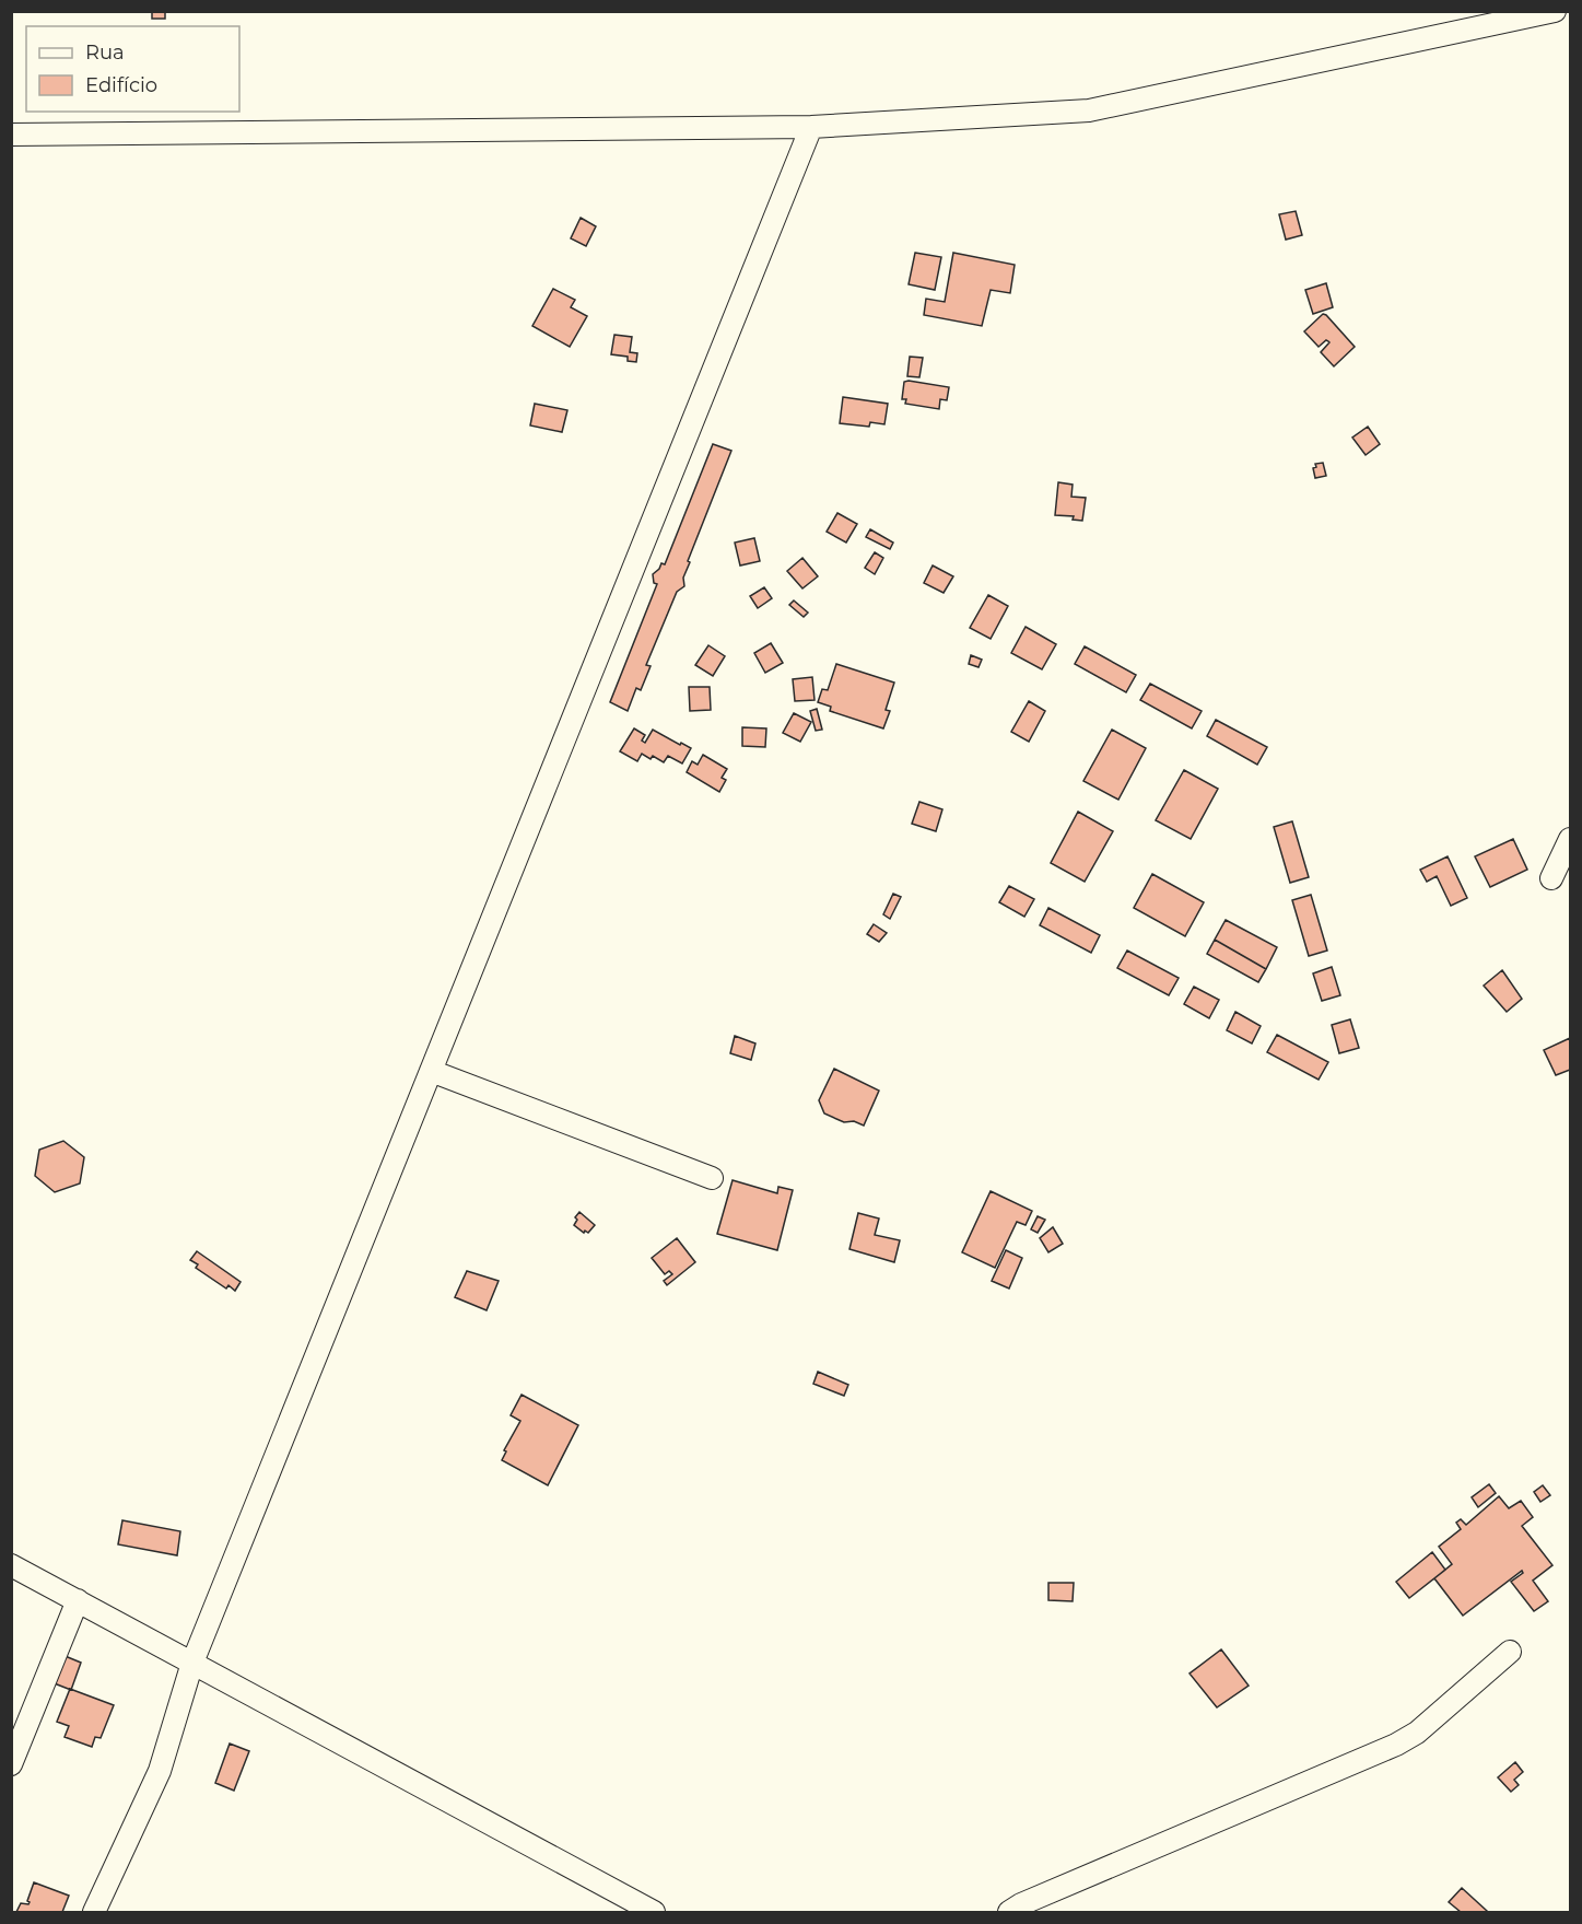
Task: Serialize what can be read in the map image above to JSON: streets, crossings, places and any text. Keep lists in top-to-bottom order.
{
  "legend": ["Rua", "Edifício"]
}
